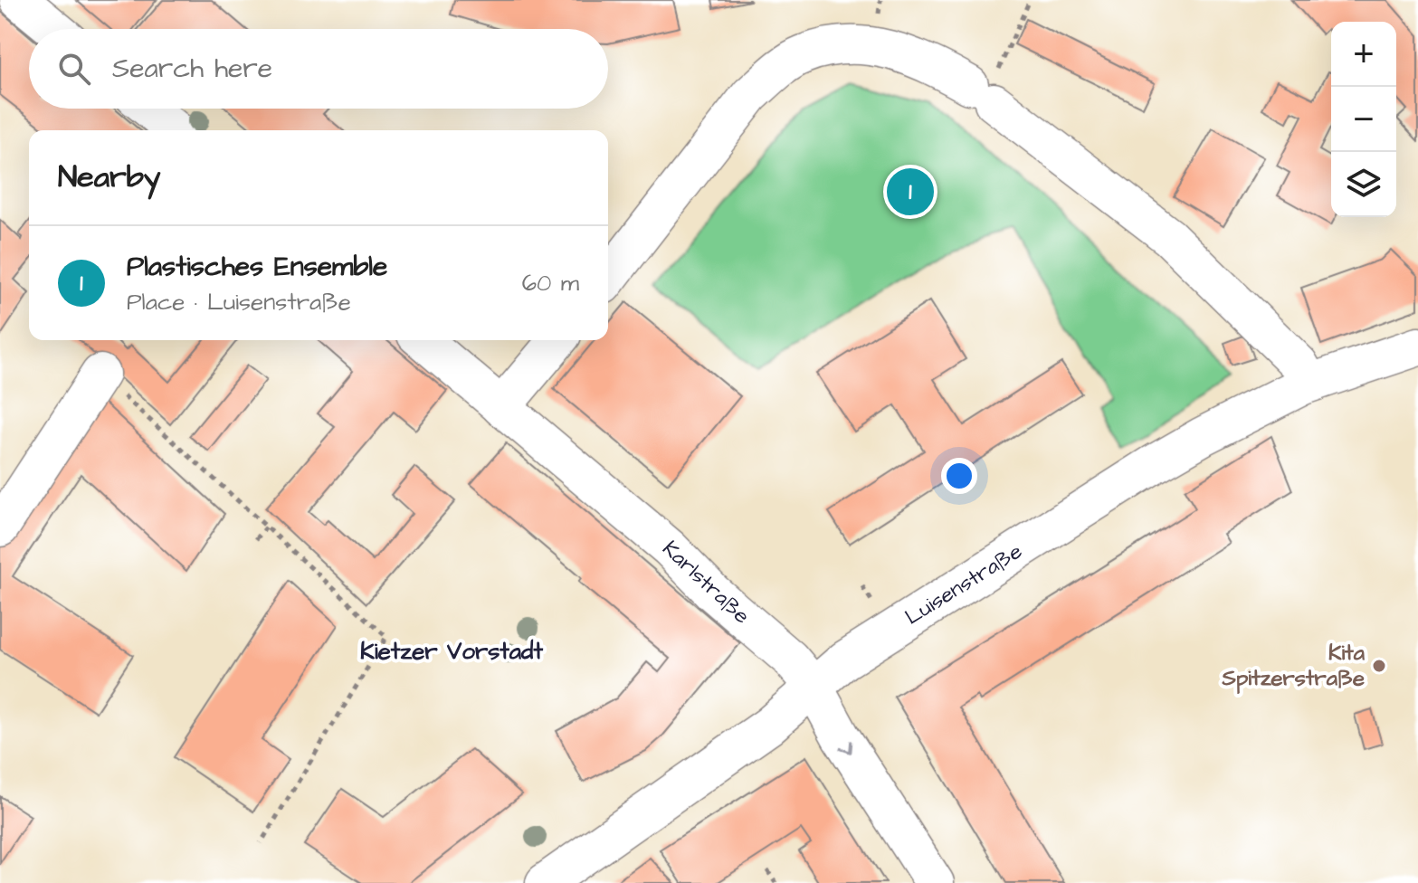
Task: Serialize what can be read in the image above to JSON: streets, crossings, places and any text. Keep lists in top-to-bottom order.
{
  "streets": {
    "street": ["Karlstraße", "Luisenstraße"]
  },
  "crossings": [
    ["Karlstraße", "Luisenstraße"]
  ],
  "districts": ["Kietzer Vorstadt"],
  "places": ["Kita Spitzerstraße"],
  "page": {
    "map_buttons": ["+", "−"],
    "search": "Search here",
    "heading": "Nearby",
    "pins": "1",
    "list": [
      {
        "mark": "1",
        "name": "Plastisches Ensemble",
        "note": "Place · Luisenstraße",
        "value": "60 m"
      }
    ]
  }
}
